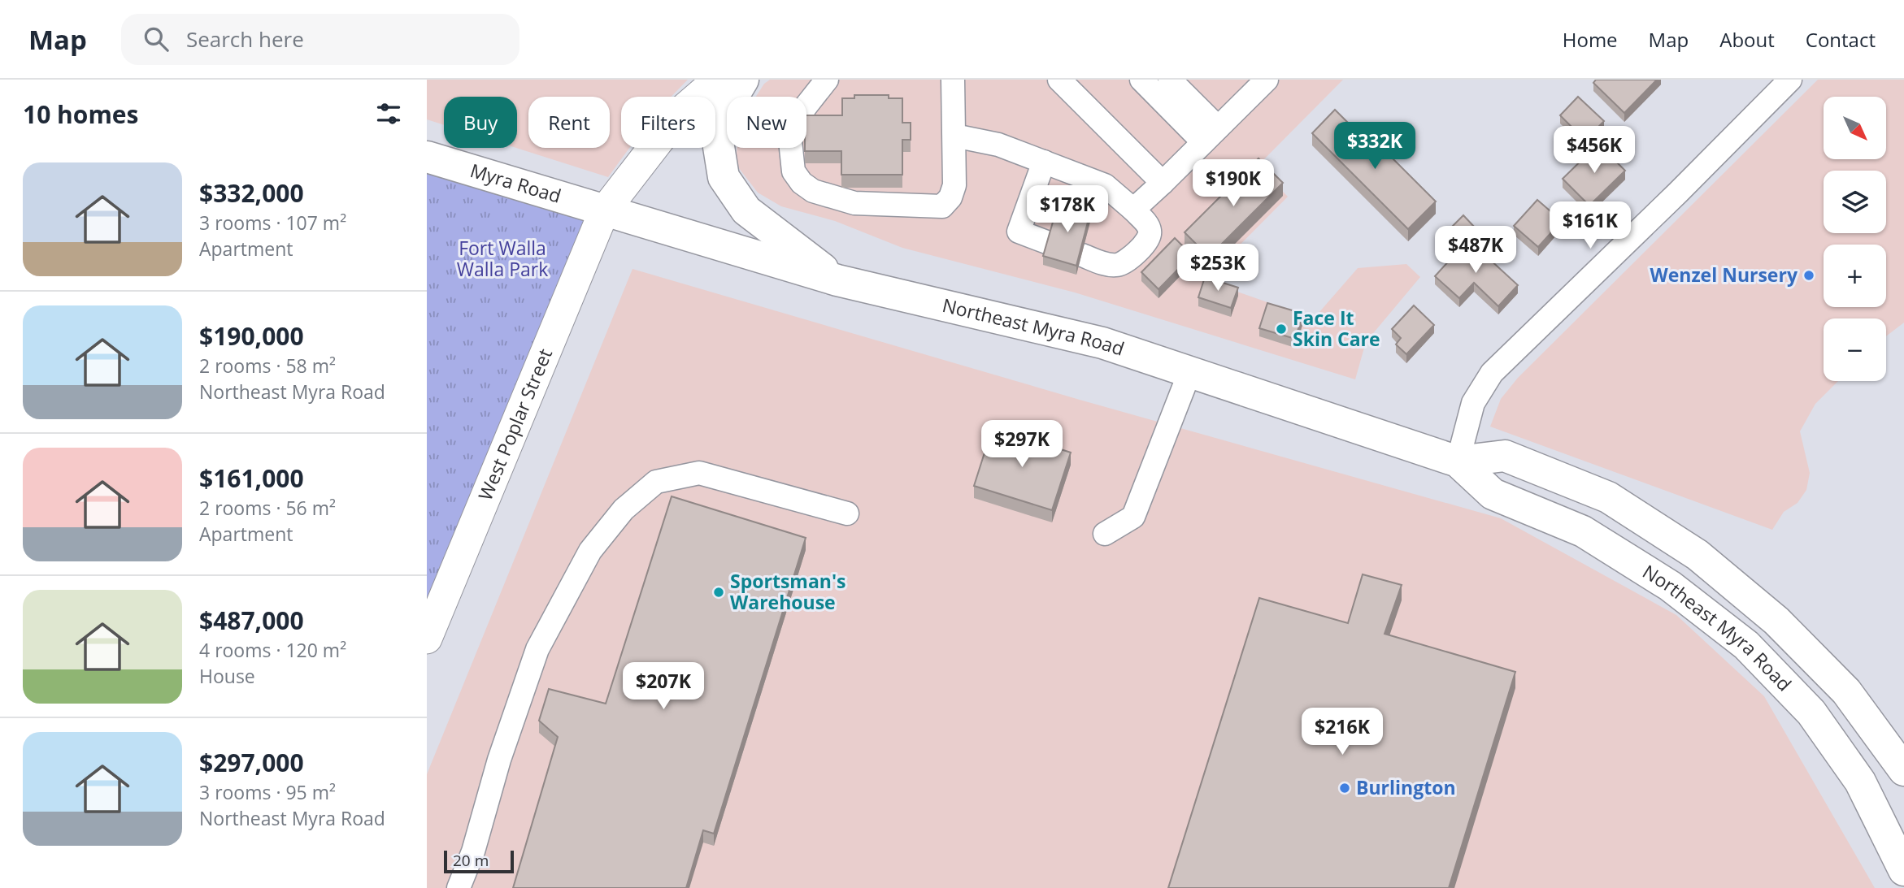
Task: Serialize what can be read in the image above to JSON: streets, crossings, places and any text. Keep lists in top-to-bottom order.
{
  "streets": {
    "highway": ["Myra Road", "Northeast Myra Road"],
    "main road": ["West Poplar Street"]
  },
  "crossings": [
    ["Myra Road", "Northeast Myra Road"],
    ["Myra Road", "West Poplar Street"],
    ["Northeast Myra Road", "West Poplar Street"]
  ],
  "parks": ["Fort Walla Walla Park"],
  "places": [
    "Wenzel Nursery",
    "Face It Skin Care",
    "Sportsman's Warehouse",
    "Burlington"
  ],
  "scale_bar": "20 m",
  "north": "bottom right",
  "page": {
    "header": "Map",
    "search": "Search here",
    "nav": [
      "Home",
      "Map",
      "About",
      "Contact"
    ],
    "heading": "10 homes",
    "map_buttons": ["+", "−"],
    "chip": [
      "Buy",
      "Rent",
      "Filters",
      "New"
    ],
    "price": [
      "$332K",
      "$456K",
      "$190K",
      "$178K",
      "$161K",
      "$487K",
      "$253K",
      "$297K",
      "$207K",
      "$216K"
    ],
    "list": [
      {
        "name": "$332,000",
        "note": "3 rooms · 107 m² · Apartment"
      },
      {
        "name": "$190,000",
        "note": "2 rooms · 58 m² · Northeast Myra Road"
      },
      {
        "name": "$161,000",
        "note": "2 rooms · 56 m² · Apartment"
      },
      {
        "name": "$487,000",
        "note": "4 rooms · 120 m² · House"
      },
      {
        "name": "$297,000",
        "note": "3 rooms · 95 m² · Northeast Myra Road"
      }
    ],
    "scale": "20 m"
  }
}
